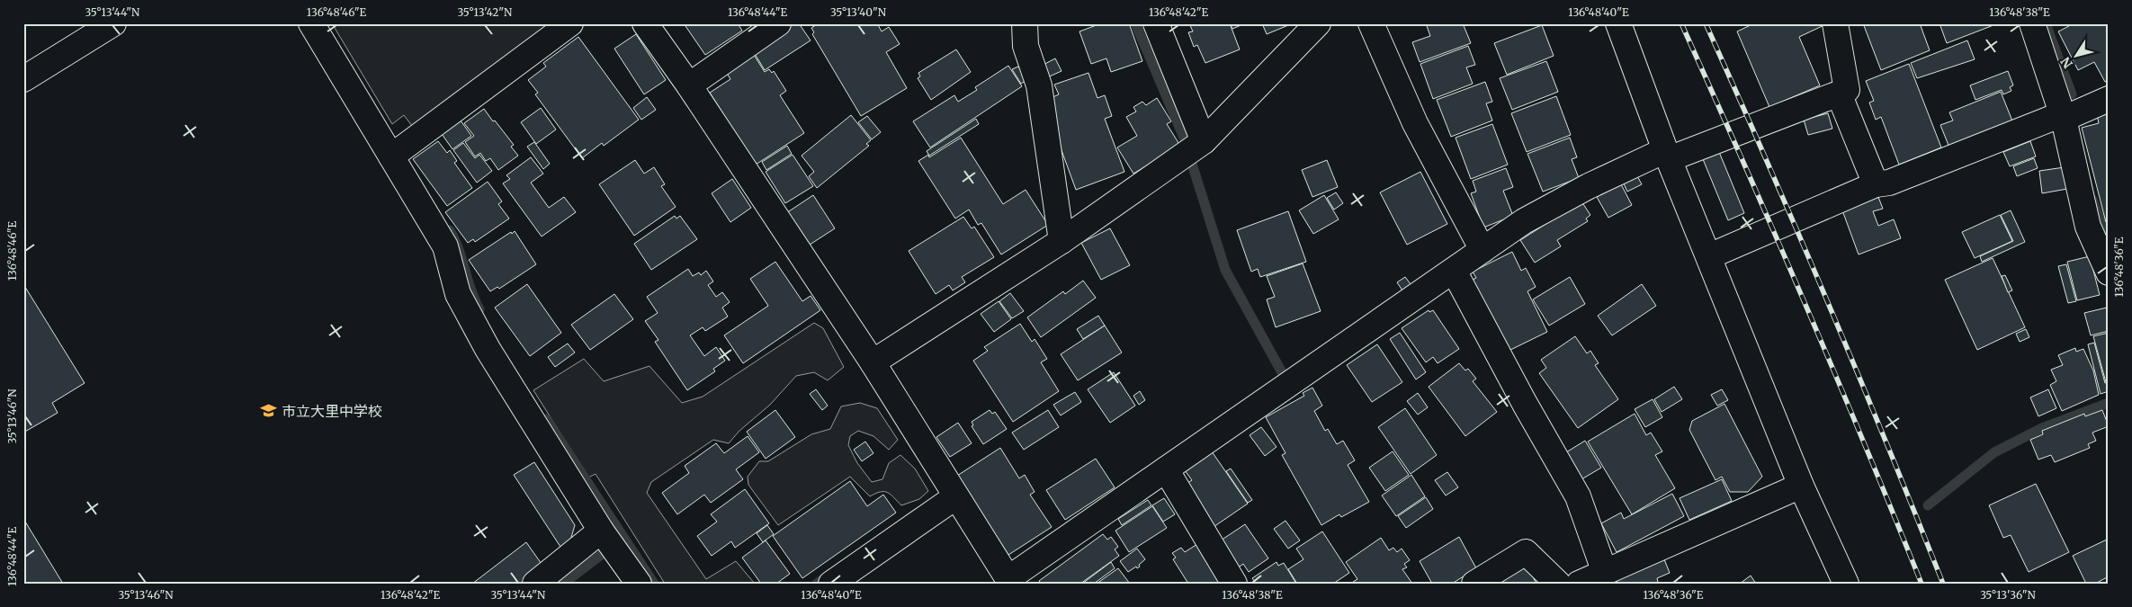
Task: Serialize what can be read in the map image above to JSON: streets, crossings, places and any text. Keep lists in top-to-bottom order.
{
  "places": {
    "school or university": ["市立大里中学校"]
  },
  "north": "bottom left",
  "coordinates": [
    "35°13'44\"N",
    "136°48'46\"E",
    "35°13'42\"N",
    "136°48'44\"E",
    "35°13'40\"N",
    "136°48'42\"E",
    "136°48'40\"E",
    "136°48'38\"E",
    "136°48'36\"E",
    "35°13'46\"N",
    "35°13'36\"N"
  ]
}
